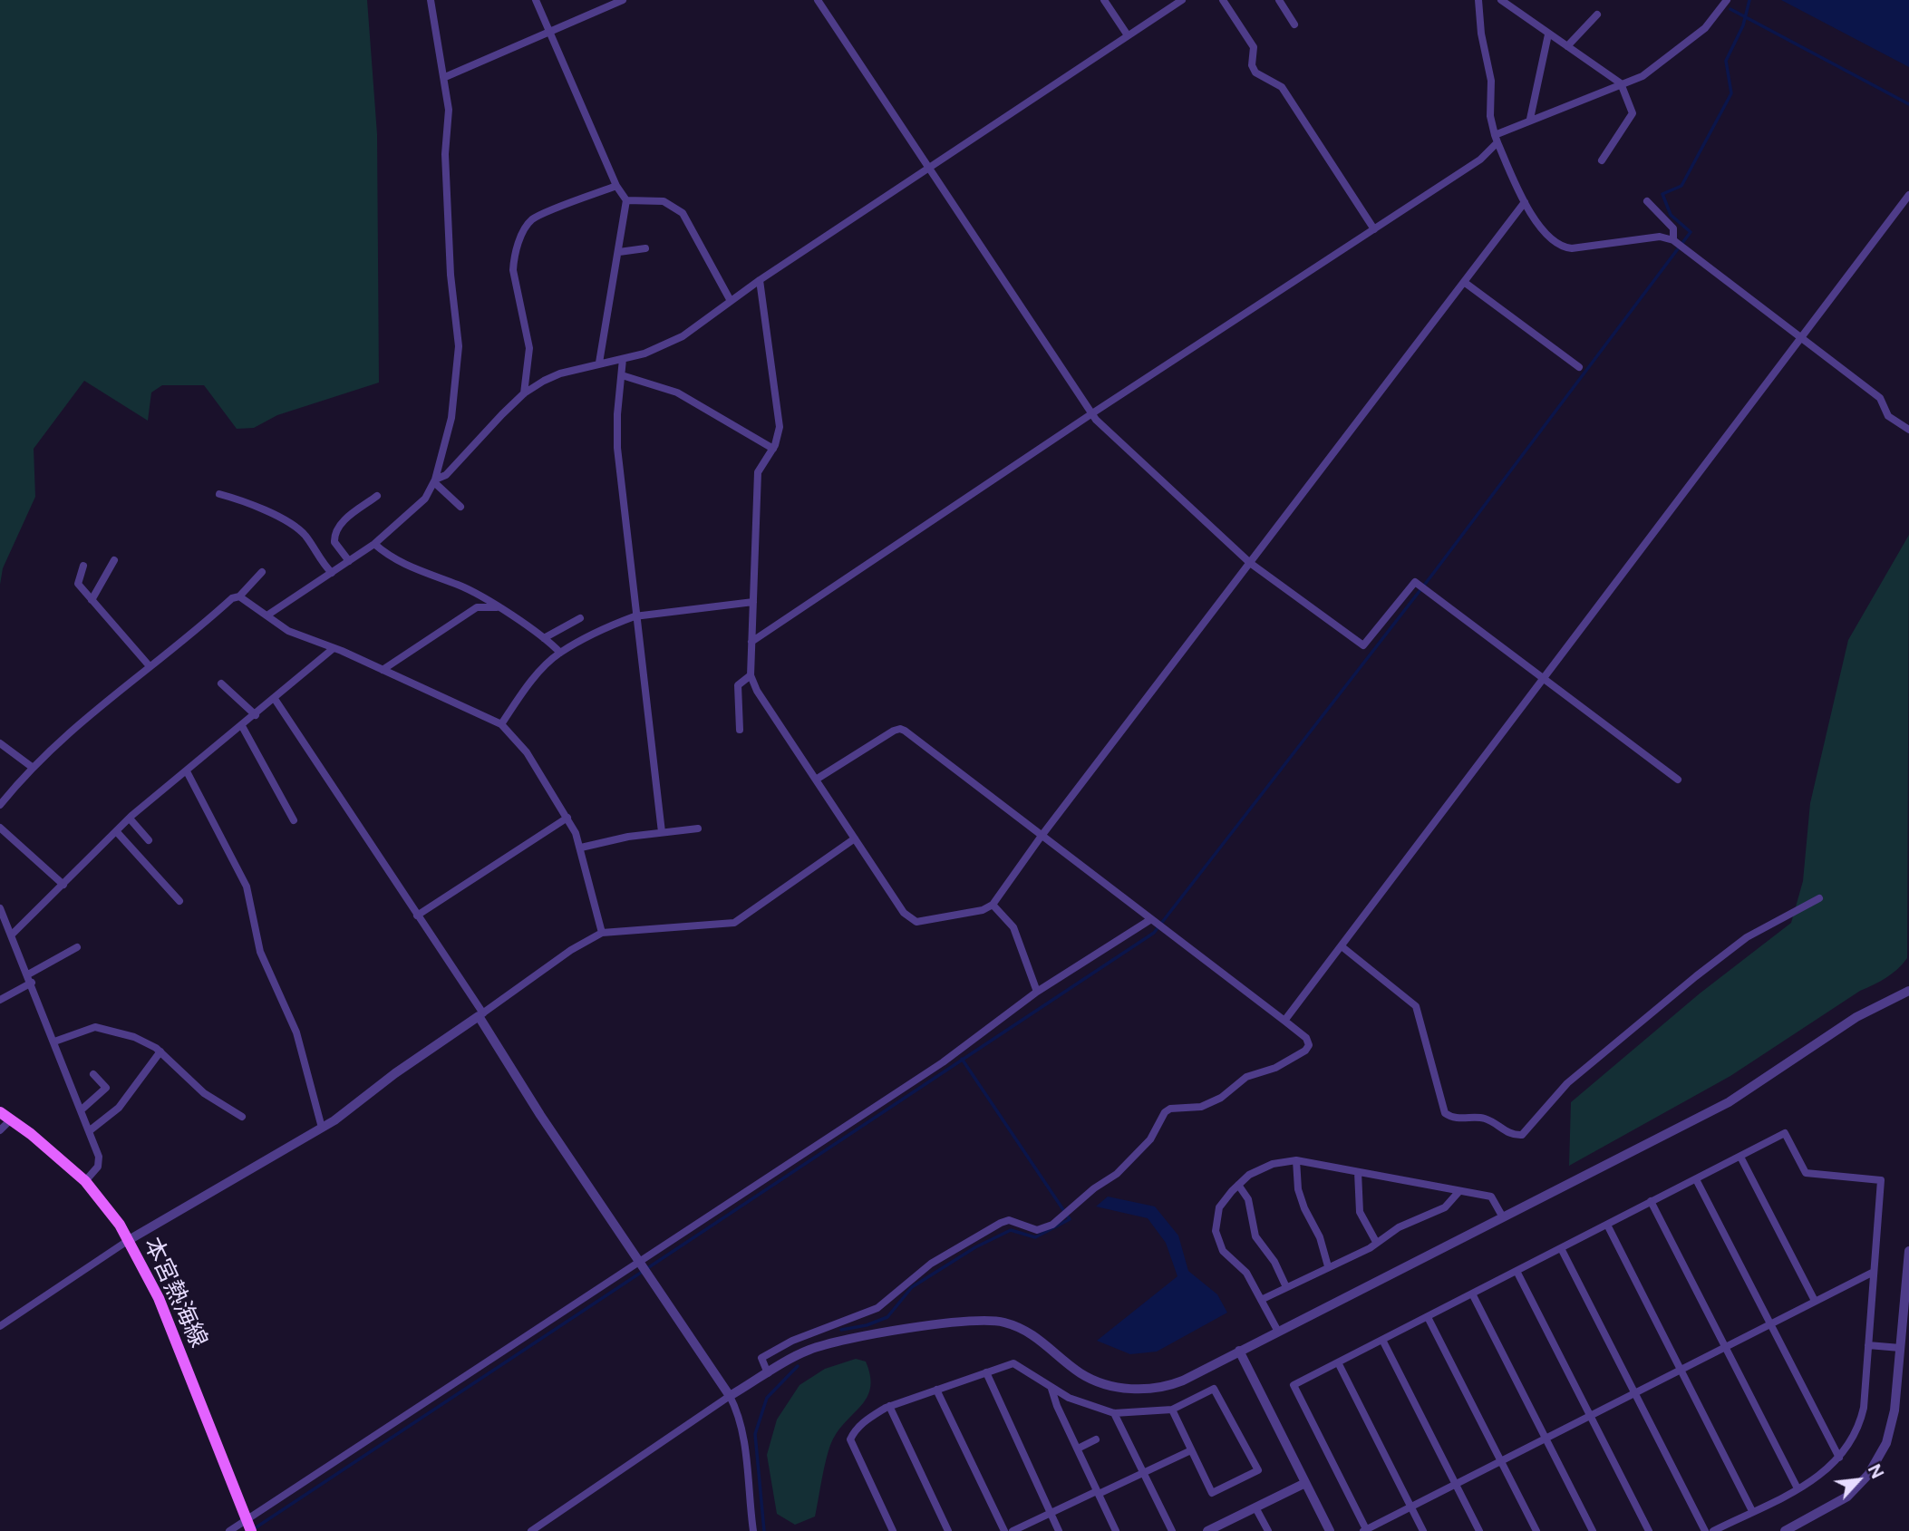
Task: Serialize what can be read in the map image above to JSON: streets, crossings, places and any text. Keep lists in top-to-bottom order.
{
  "streets": {
    "main road": ["本宮熱海線"]
  },
  "north": "top right"
}
